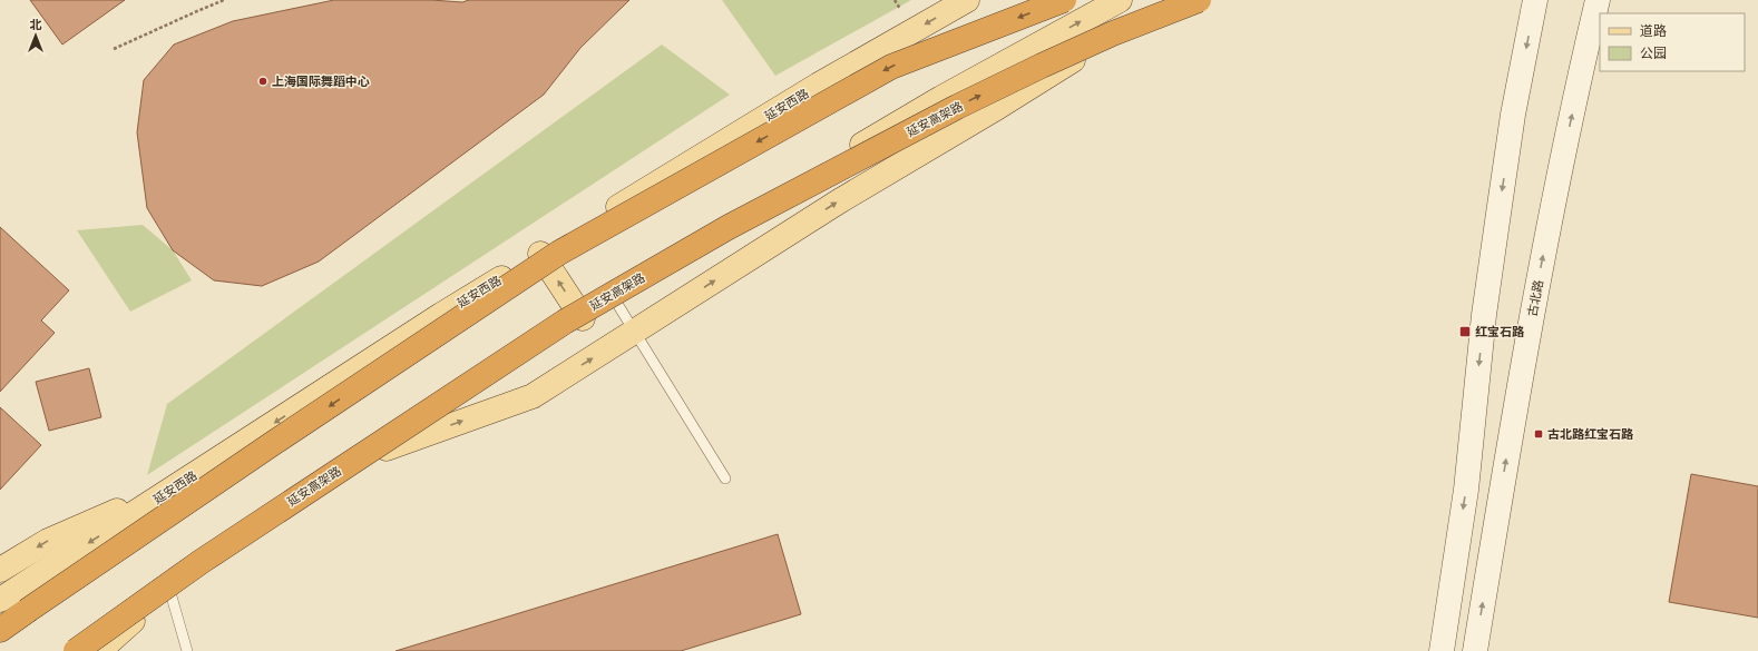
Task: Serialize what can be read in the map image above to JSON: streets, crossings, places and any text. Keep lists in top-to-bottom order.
{
  "streets": {
    "highway": ["延安高架路"],
    "main road": ["延安西路", "古北路"]
  },
  "places": {
    "other": ["上海国际舞蹈中心"],
    "transit": ["红宝石路", "古北路红宝石路"]
  },
  "legend": ["道路", "公园"],
  "north": "top"
}
